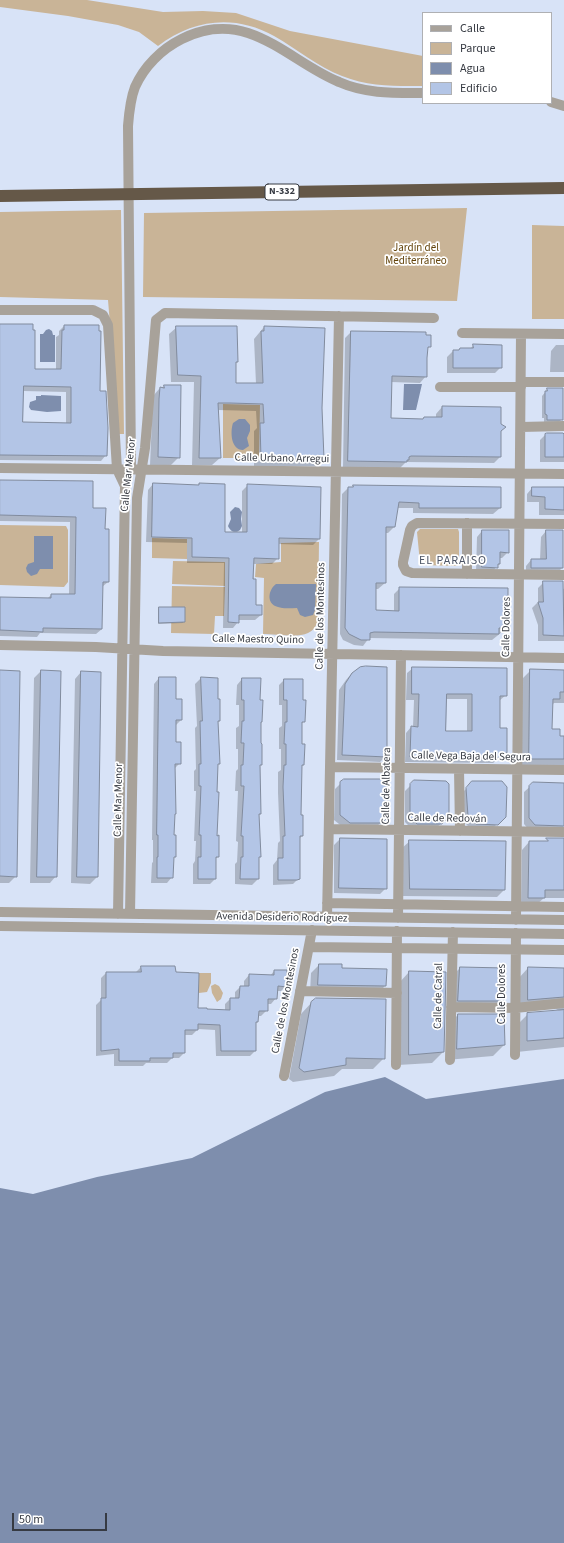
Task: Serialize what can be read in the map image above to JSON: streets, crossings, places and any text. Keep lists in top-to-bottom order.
{
  "streets": {
    "highway": ["N-332"],
    "street": [
      "Calle Urbano Arregui",
      "Calle Mar Menor",
      "Calle de los Montesinos",
      "Calle Dolores",
      "Calle Maestro Quino",
      "Calle Vega Baja del Segura",
      "Calle de Albatera",
      "Calle de Redován",
      "Avenida Desiderio Rodríguez",
      "Calle de Catral"
    ]
  },
  "crossings": [
    ["Calle Urbano Arregui", "Calle Mar Menor"],
    ["Calle Urbano Arregui", "Calle de los Montesinos"],
    ["Calle Urbano Arregui", "Calle Dolores"],
    ["Calle Mar Menor", "Calle de los Montesinos"],
    ["Calle Mar Menor", "Calle Maestro Quino"],
    ["Calle Mar Menor", "Avenida Desiderio Rodríguez"],
    ["Calle de los Montesinos", "Calle Maestro Quino"],
    ["Calle de los Montesinos", "Calle Vega Baja del Segura"],
    ["Calle de los Montesinos", "Calle de Redován"],
    ["Calle de los Montesinos", "Avenida Desiderio Rodríguez"],
    ["Calle Dolores", "Calle Maestro Quino"],
    ["Calle Dolores", "Calle Vega Baja del Segura"],
    ["Calle Dolores", "Calle de Redován"],
    ["Calle Dolores", "Avenida Desiderio Rodríguez"],
    ["Calle Maestro Quino", "Calle de Albatera"],
    ["Calle Vega Baja del Segura", "Calle de Albatera"],
    ["Calle de Albatera", "Calle de Redován"],
    ["Calle de Albatera", "Avenida Desiderio Rodríguez"],
    ["Avenida Desiderio Rodríguez", "Calle de Catral"]
  ],
  "districts": ["EL PARAISO"],
  "parks": ["Jardín del Mediterráneo"],
  "legend": [
    "Calle",
    "Parque",
    "Agua",
    "Edificio"
  ],
  "scale_bar": "50 m"
}
